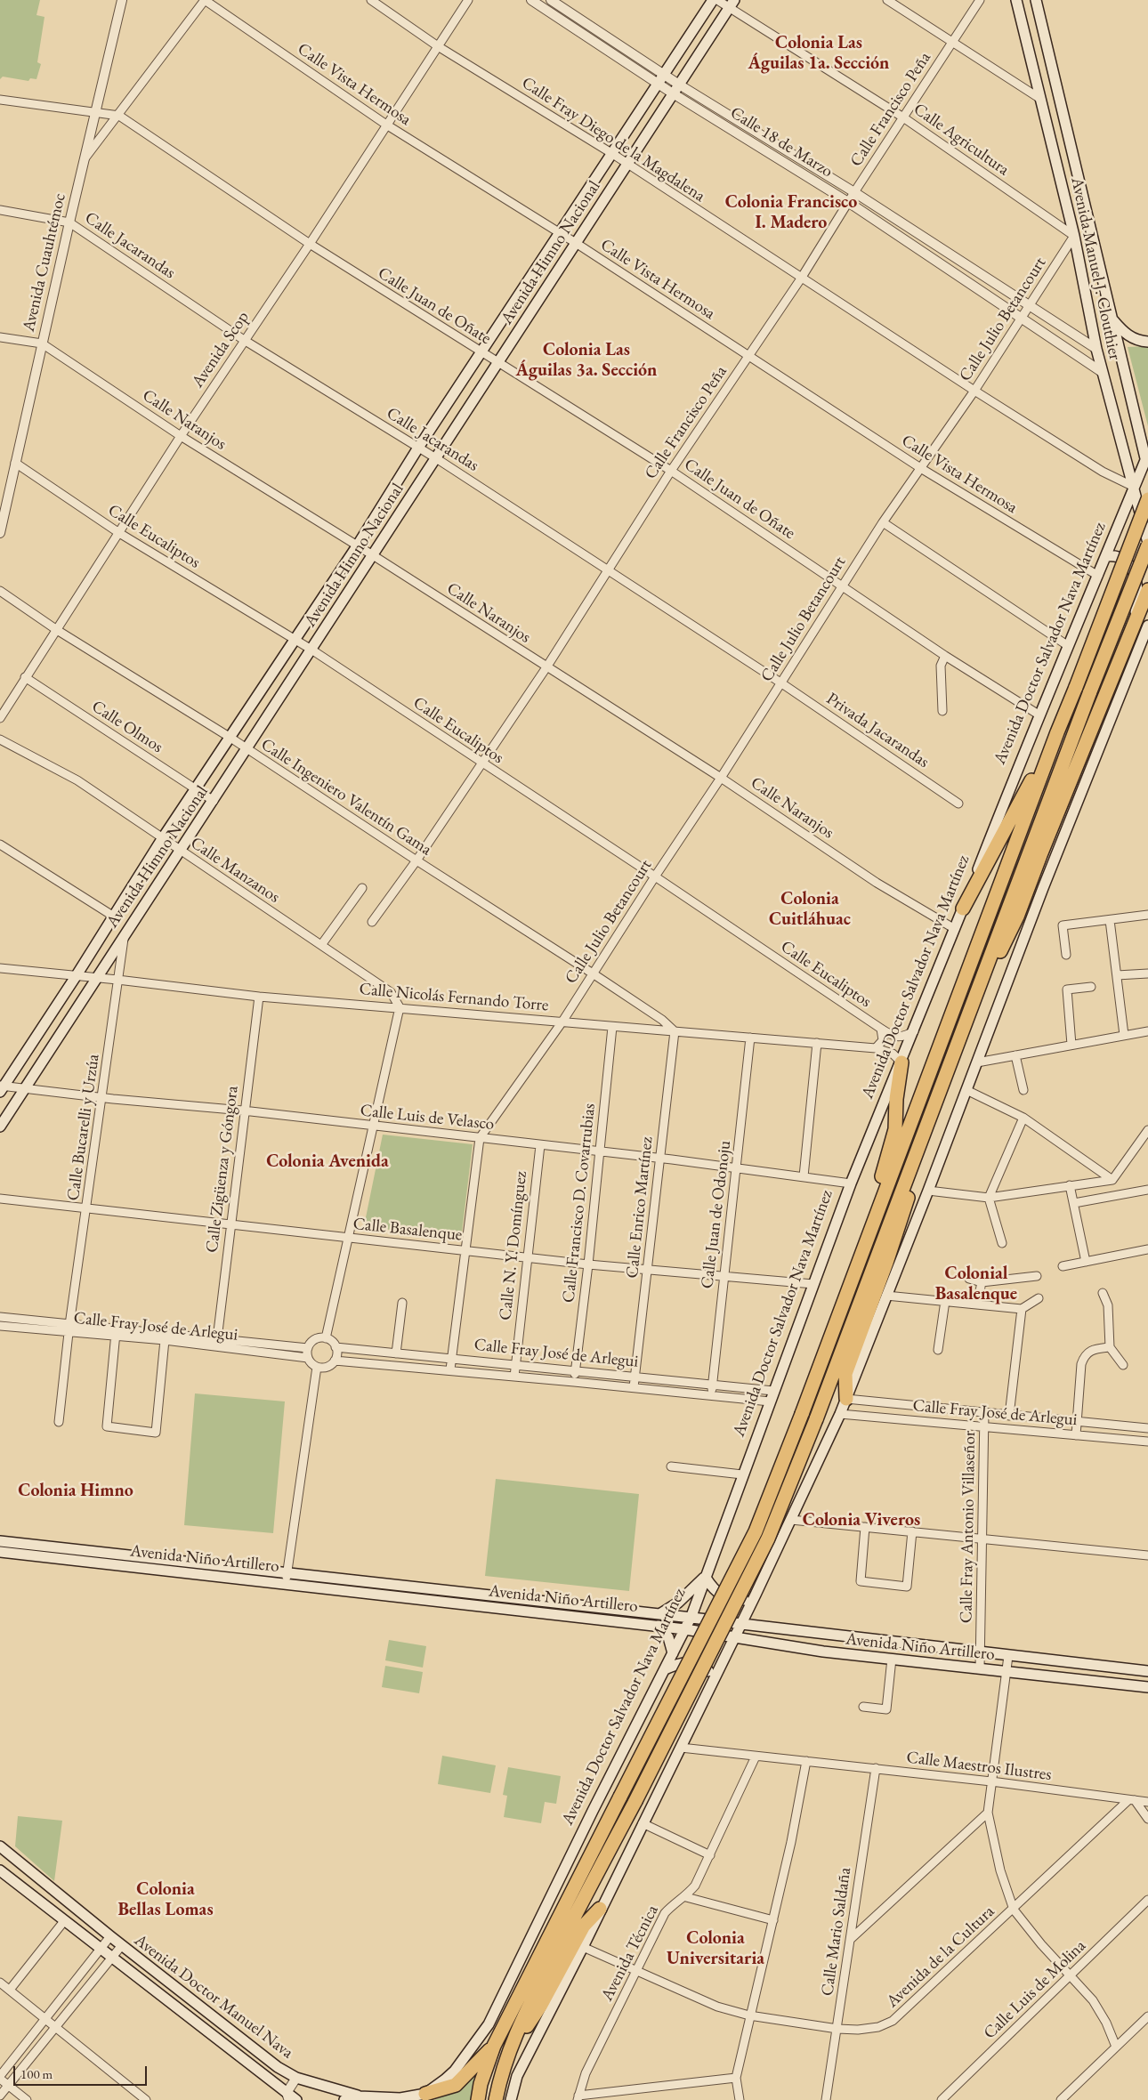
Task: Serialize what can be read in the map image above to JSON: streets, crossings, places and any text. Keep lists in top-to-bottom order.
{
  "streets": {
    "highway": ["Avenida Doctor Salvador Nava Martínez"],
    "main road": [
      "Avenida Himno Nacional",
      "Avenida Manuel J. Clouthier",
      "Avenida Niño Artillero",
      "Avenida Doctor Manuel Nava"
    ],
    "street": [
      "Calle Vista Hermosa",
      "Calle Francisco Peña",
      "Calle Fray Diego de la Magdalena",
      "Calle Agricultura",
      "Calle 18 de Marzo",
      "Calle Jacarandas",
      "Avenida Cuauhtémoc",
      "Calle Juan de Oñate",
      "Calle Julio Betancourt",
      "Avenida Scop",
      "Calle Naranjos",
      "Calle Eucaliptos",
      "Calle Olmos",
      "Privada Jacarandas",
      "Calle Ingeniero Valentín Gama",
      "Calle Manzanos",
      "Calle Nicolás Fernando Torre",
      "Calle Luis de Velasco",
      "Calle Bucarelli y Urzúa",
      "Calle Zigüenza y Góngora",
      "Calle Francisco D. Covarrubias",
      "Calle Enrico Martínez",
      "Calle Juan de Odonoju",
      "Calle Basalenque",
      "Calle N. Y. Domínguez",
      "Calle Fray José de Arlegui",
      "Calle Fray Antonio Villaseñor",
      "Calle Maestros Ilustres",
      "Calle Mario Saldaña",
      "Avenida Técnica",
      "Avenida de la Cultura",
      "Calle Luis de Molina"
    ]
  },
  "crossings": [
    ["Calle Vista Hermosa", "Calle Francisco Peña"],
    ["Calle Vista Hermosa", "Avenida Himno Nacional"],
    ["Calle Vista Hermosa", "Calle Julio Betancourt"],
    ["Calle Vista Hermosa", "Avenida Scop"],
    ["Calle Vista Hermosa", "Avenida Doctor Salvador Nava Martínez"],
    ["Calle Francisco Peña", "Calle Fray Diego de la Magdalena"],
    ["Calle Francisco Peña", "Calle Agricultura"],
    ["Calle Francisco Peña", "Calle 18 de Marzo"],
    ["Calle Francisco Peña", "Calle Jacarandas"],
    ["Calle Francisco Peña", "Calle Juan de Oñate"],
    ["Calle Francisco Peña", "Calle Naranjos"],
    ["Calle Francisco Peña", "Calle Eucaliptos"],
    ["Calle Francisco Peña", "Calle Ingeniero Valentín Gama"],
    ["Calle Fray Diego de la Magdalena", "Avenida Himno Nacional"],
    ["Calle Fray Diego de la Magdalena", "Avenida Manuel J. Clouthier"],
    ["Calle Fray Diego de la Magdalena", "Calle Julio Betancourt"],
    ["Calle Fray Diego de la Magdalena", "Avenida Scop"],
    ["Calle Fray Diego de la Magdalena", "Avenida Doctor Salvador Nava Martínez"],
    ["Calle Agricultura", "Avenida Himno Nacional"],
    ["Calle Agricultura", "Avenida Manuel J. Clouthier"],
    ["Calle Agricultura", "Calle Julio Betancourt"],
    ["Calle 18 de Marzo", "Avenida Himno Nacional"],
    ["Calle 18 de Marzo", "Avenida Manuel J. Clouthier"],
    ["Calle 18 de Marzo", "Calle Julio Betancourt"],
    ["Calle Jacarandas", "Avenida Himno Nacional"],
    ["Calle Jacarandas", "Avenida Cuauhtémoc"],
    ["Calle Jacarandas", "Calle Julio Betancourt"],
    ["Calle Jacarandas", "Avenida Scop"],
    ["Calle Jacarandas", "Privada Jacarandas"],
    ["Avenida Himno Nacional", "Calle Juan de Oñate"],
    ["Avenida Himno Nacional", "Calle Naranjos"],
    ["Avenida Himno Nacional", "Calle Eucaliptos"],
    ["Avenida Himno Nacional", "Calle Olmos"],
    ["Avenida Himno Nacional", "Calle Ingeniero Valentín Gama"],
    ["Avenida Himno Nacional", "Calle Manzanos"],
    ["Avenida Himno Nacional", "Calle Nicolás Fernando Torre"],
    ["Avenida Himno Nacional", "Calle Luis de Velasco"],
    ["Avenida Himno Nacional", "Calle Bucarelli y Urzúa"],
    ["Avenida Cuauhtémoc", "Calle Juan de Oñate"],
    ["Avenida Cuauhtémoc", "Calle Naranjos"],
    ["Avenida Cuauhtémoc", "Calle Eucaliptos"],
    ["Avenida Manuel J. Clouthier", "Calle Julio Betancourt"],
    ["Avenida Manuel J. Clouthier", "Avenida Doctor Salvador Nava Martínez"],
    ["Calle Juan de Oñate", "Calle Julio Betancourt"],
    ["Calle Juan de Oñate", "Avenida Scop"],
    ["Calle Juan de Oñate", "Avenida Doctor Salvador Nava Martínez"],
    ["Calle Julio Betancourt", "Calle Naranjos"],
    ["Calle Julio Betancourt", "Calle Eucaliptos"],
    ["Calle Julio Betancourt", "Privada Jacarandas"],
    ["Calle Julio Betancourt", "Calle Ingeniero Valentín Gama"],
    ["Calle Julio Betancourt", "Calle Nicolás Fernando Torre"],
    ["Calle Julio Betancourt", "Calle Luis de Velasco"],
    ["Avenida Scop", "Calle Naranjos"],
    ["Avenida Scop", "Calle Eucaliptos"],
    ["Avenida Scop", "Calle Olmos"],
    ["Avenida Scop", "Calle Ingeniero Valentín Gama"],
    ["Calle Naranjos", "Avenida Doctor Salvador Nava Martínez"],
    ["Calle Eucaliptos", "Avenida Doctor Salvador Nava Martínez"],
    ["Calle Eucaliptos", "Calle Nicolás Fernando Torre"],
    ["Avenida Doctor Salvador Nava Martínez", "Calle Nicolás Fernando Torre"],
    ["Avenida Doctor Salvador Nava Martínez", "Calle Luis de Velasco"],
    ["Avenida Doctor Salvador Nava Martínez", "Calle Basalenque"],
    ["Avenida Doctor Salvador Nava Martínez", "Calle Fray José de Arlegui"],
    ["Avenida Doctor Salvador Nava Martínez", "Avenida Niño Artillero"],
    ["Avenida Doctor Salvador Nava Martínez", "Avenida Doctor Manuel Nava"],
    ["Calle Ingeniero Valentín Gama", "Calle Nicolás Fernando Torre"],
    ["Calle Ingeniero Valentín Gama", "Calle Enrico Martínez"],
    ["Calle Manzanos", "Calle Nicolás Fernando Torre"],
    ["Calle Nicolás Fernando Torre", "Calle Bucarelli y Urzúa"],
    ["Calle Nicolás Fernando Torre", "Calle Zigüenza y Góngora"],
    ["Calle Nicolás Fernando Torre", "Calle Francisco D. Covarrubias"],
    ["Calle Nicolás Fernando Torre", "Calle Enrico Martínez"],
    ["Calle Nicolás Fernando Torre", "Calle Juan de Odonoju"],
    ["Calle Luis de Velasco", "Calle Bucarelli y Urzúa"],
    ["Calle Luis de Velasco", "Calle Zigüenza y Góngora"],
    ["Calle Luis de Velasco", "Calle Francisco D. Covarrubias"],
    ["Calle Luis de Velasco", "Calle Enrico Martínez"],
    ["Calle Luis de Velasco", "Calle Juan de Odonoju"],
    ["Calle Luis de Velasco", "Calle N. Y. Domínguez"],
    ["Calle Bucarelli y Urzúa", "Calle Basalenque"],
    ["Calle Bucarelli y Urzúa", "Calle Fray José de Arlegui"],
    ["Calle Zigüenza y Góngora", "Calle Basalenque"],
    ["Calle Zigüenza y Góngora", "Calle Fray José de Arlegui"],
    ["Calle Francisco D. Covarrubias", "Calle Basalenque"],
    ["Calle Francisco D. Covarrubias", "Calle Fray José de Arlegui"],
    ["Calle Enrico Martínez", "Calle Basalenque"],
    ["Calle Enrico Martínez", "Calle Fray José de Arlegui"],
    ["Calle Juan de Odonoju", "Calle Basalenque"],
    ["Calle Juan de Odonoju", "Calle Fray José de Arlegui"],
    ["Calle Basalenque", "Calle N. Y. Domínguez"],
    ["Calle N. Y. Domínguez", "Calle Fray José de Arlegui"],
    ["Calle Fray José de Arlegui", "Calle Fray Antonio Villaseñor"],
    ["Calle Fray Antonio Villaseñor", "Avenida Niño Artillero"],
    ["Calle Maestros Ilustres", "Calle Mario Saldaña"],
    ["Calle Maestros Ilustres", "Avenida Técnica"],
    ["Calle Maestros Ilustres", "Avenida de la Cultura"],
    ["Calle Mario Saldaña", "Avenida de la Cultura"],
    ["Avenida Técnica", "Avenida de la Cultura"]
  ],
  "districts": [
    "Colonia Las Águilas 1a. Sección",
    "Colonia Francisco I. Madero",
    "Colonia Las Águilas 3a. Sección",
    "Colonia Cuitláhuac",
    "Colonia Avenida",
    "Colonial Basalenque",
    "Colonia Himno",
    "Colonia Viveros",
    "Colonia Bellas Lomas",
    "Colonia Universitaria"
  ],
  "scale_bar": "100 m"
}
